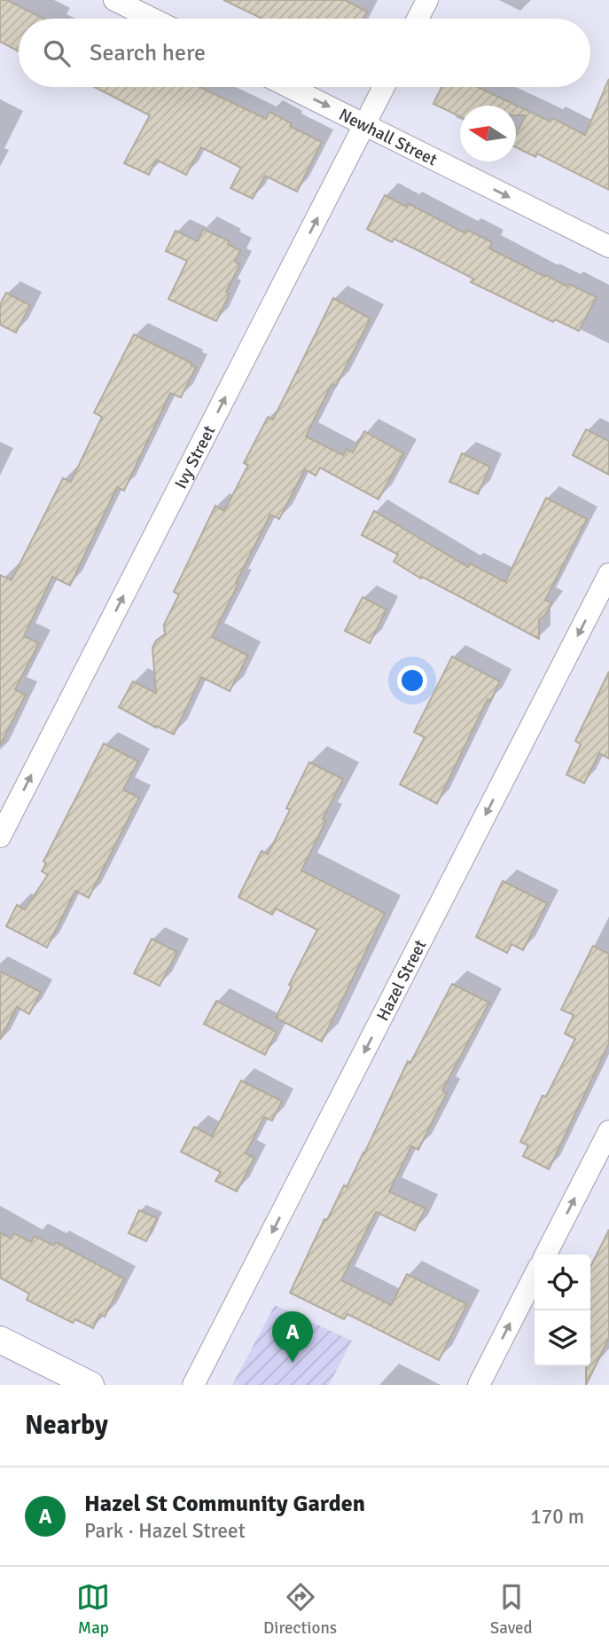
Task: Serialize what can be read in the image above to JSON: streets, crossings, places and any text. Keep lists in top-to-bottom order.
{
  "streets": {
    "street": ["Newhall Street", "Ivy Street", "Hazel Street"]
  },
  "crossings": [
    ["Newhall Street", "Ivy Street"]
  ],
  "one_way": ["Newhall Street", "Ivy Street", "Hazel Street"],
  "north": "left",
  "page": {
    "search": "Search here",
    "pins": "A",
    "heading": "Nearby",
    "list": [
      {
        "mark": "A",
        "name": "Hazel St Community Garden",
        "note": "Park · Hazel Street",
        "value": "170 m"
      }
    ],
    "nav": ["Map", "Directions", "Saved"]
  }
}
